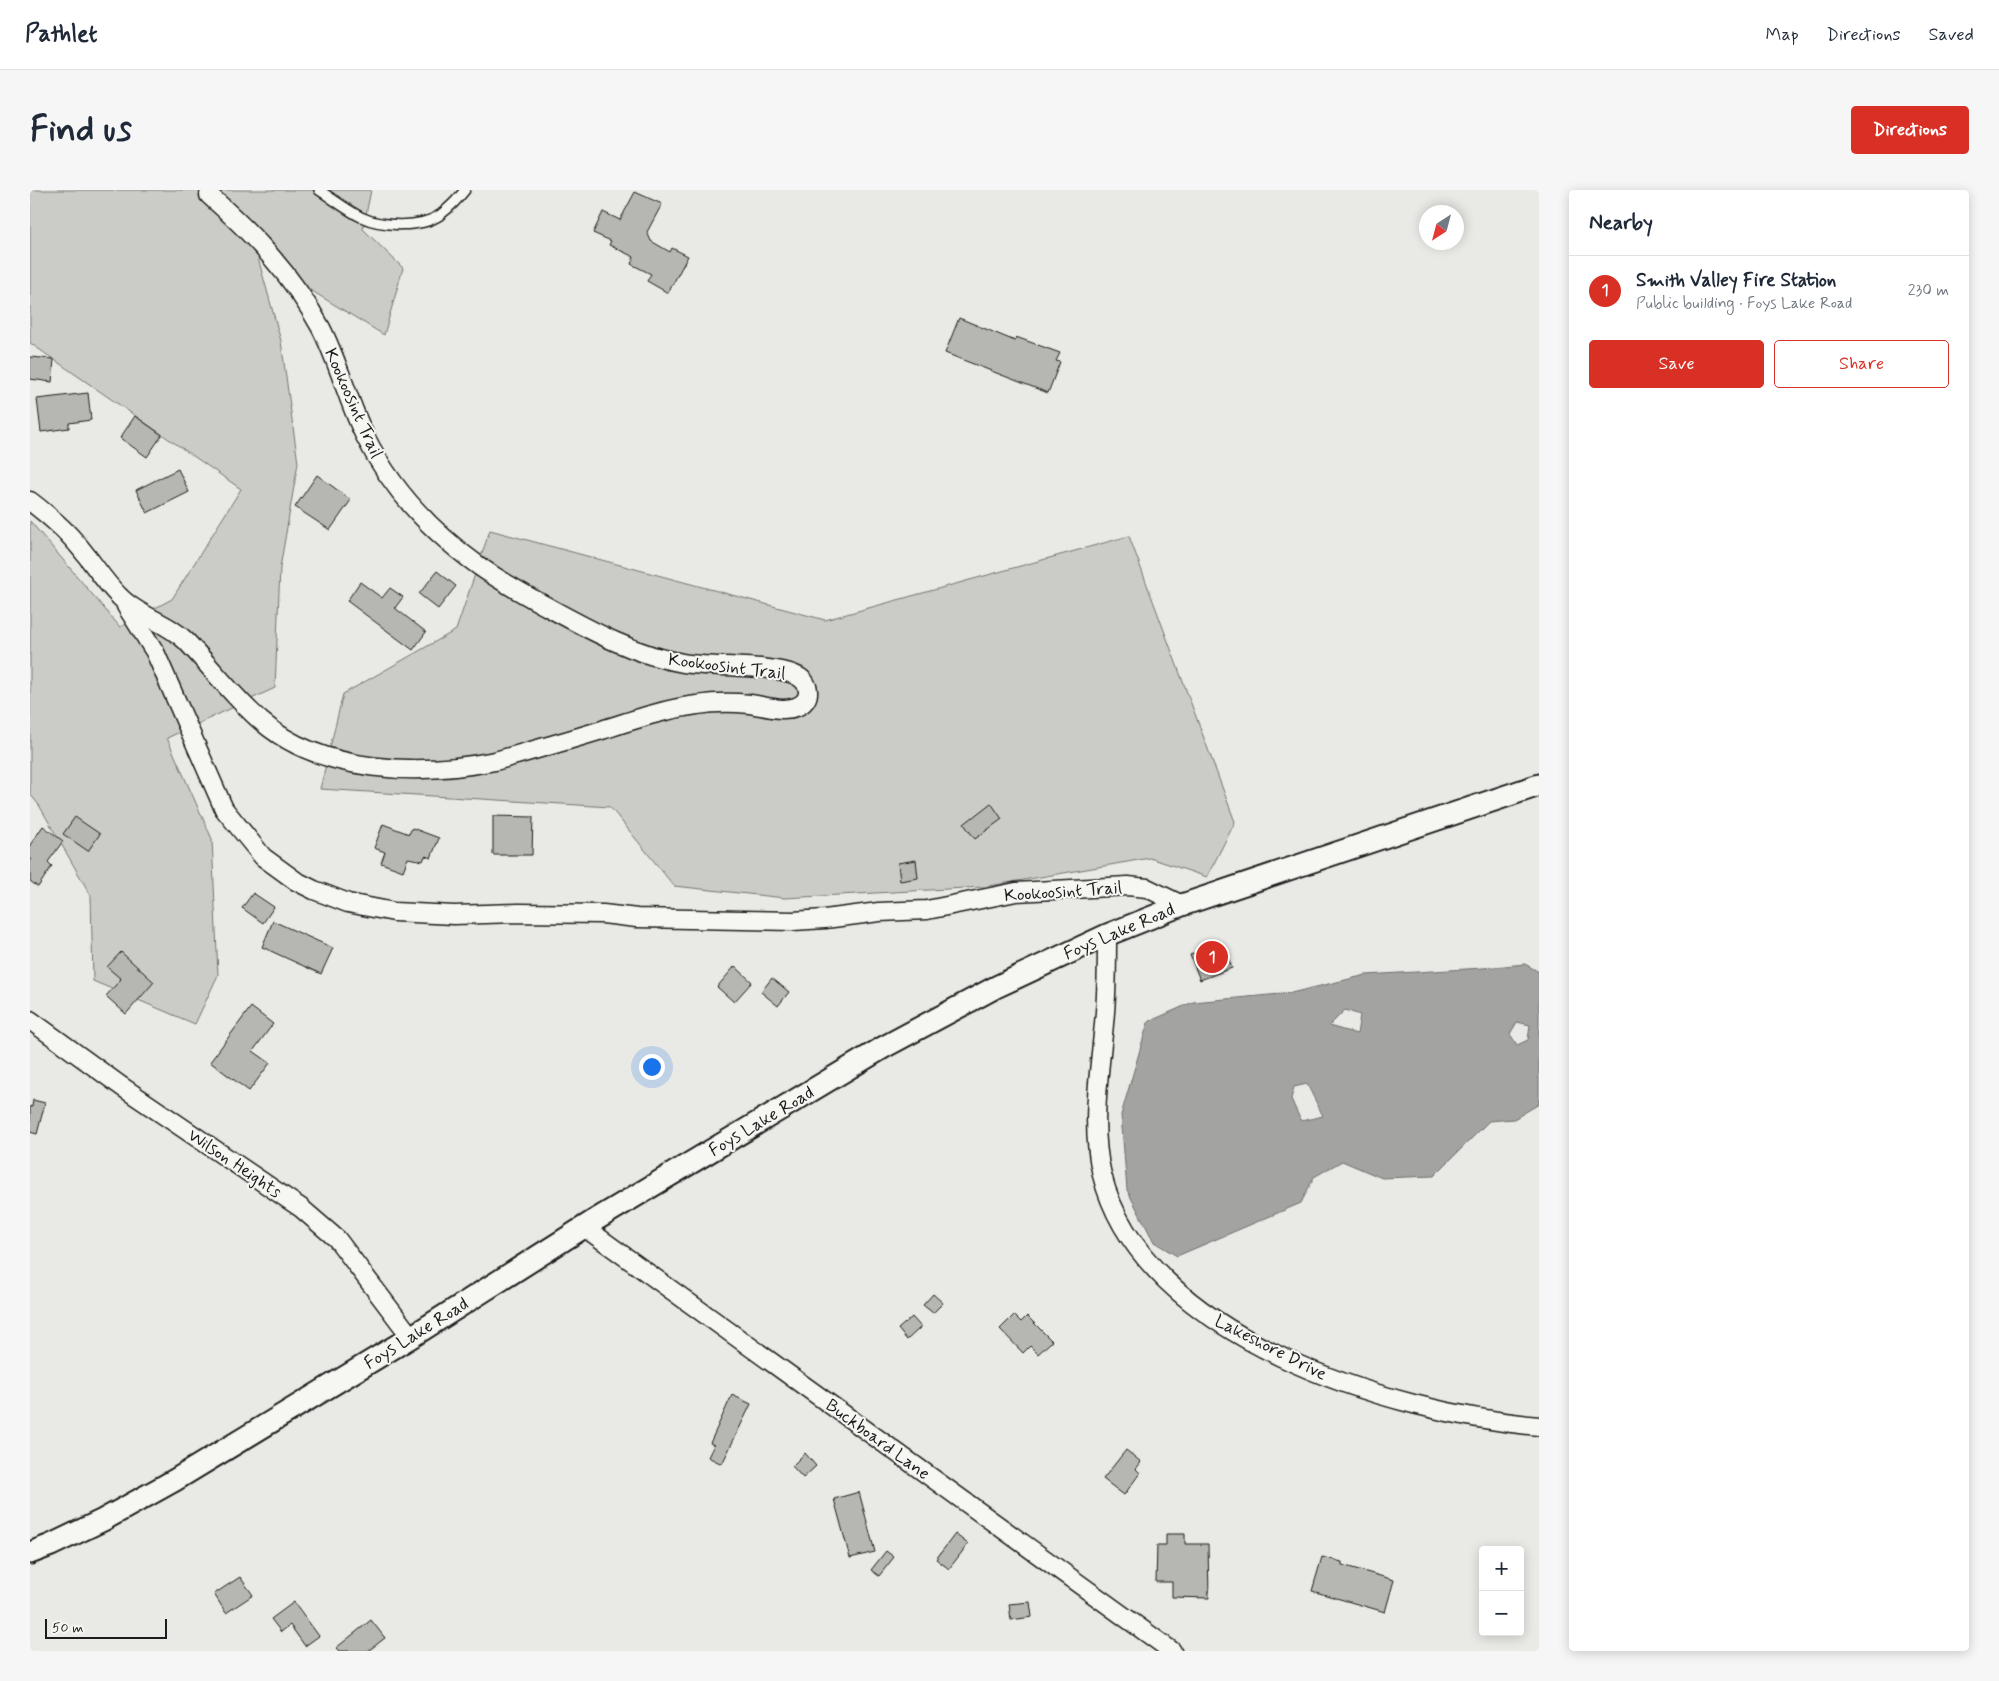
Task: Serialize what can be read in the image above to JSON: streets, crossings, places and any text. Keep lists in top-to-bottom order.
{
  "streets": {
    "street": [
      "Kookoosint Trail",
      "Foys Lake Road",
      "Wilson Heights",
      "Lakeshore Drive",
      "Buckboard Lane"
    ]
  },
  "crossings": [
    ["Kookoosint Trail", "Foys Lake Road"],
    ["Foys Lake Road", "Wilson Heights"],
    ["Foys Lake Road", "Lakeshore Drive"],
    ["Foys Lake Road", "Buckboard Lane"]
  ],
  "scale_bar": "50 m",
  "north": "bottom left",
  "page": {
    "header": "Pathlet",
    "nav": ["Map", "Directions", "Saved"],
    "buttons": [
      "Directions",
      ["Save", "Share"]
    ],
    "title": "Find us",
    "heading": "Nearby",
    "list": [
      {
        "mark": "1",
        "name": "Smith Valley Fire Station",
        "note": "Public building · Foys Lake Road",
        "value": "230 m"
      }
    ],
    "pins": "1",
    "map_buttons": ["+", "−"],
    "scale": "50 m"
  }
}
